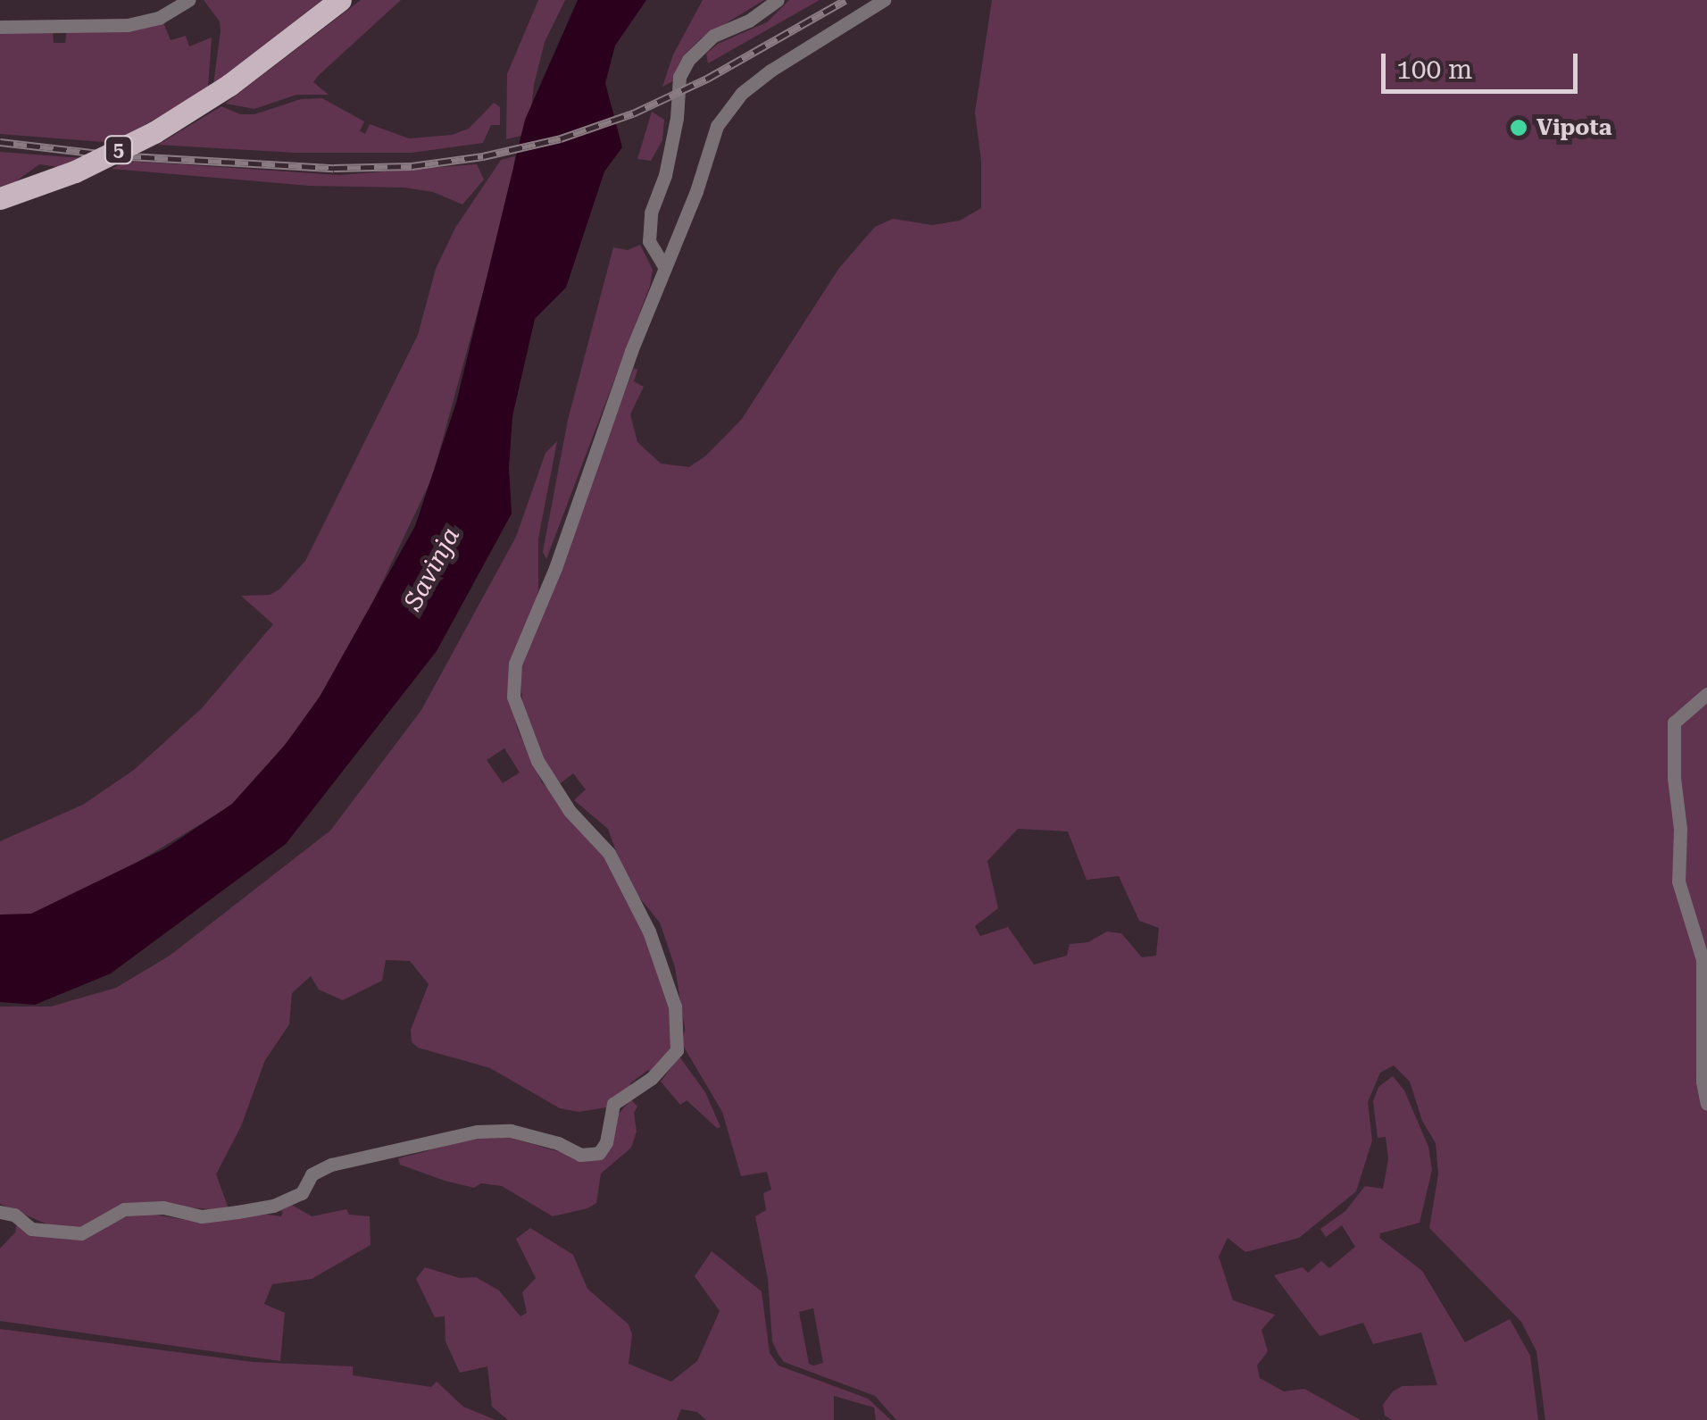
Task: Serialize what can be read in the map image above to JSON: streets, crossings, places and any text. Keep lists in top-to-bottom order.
{
  "streets": {
    "main road": ["5"]
  },
  "water": ["Savinja"],
  "places": ["Vipota"],
  "scale_bar": "100 m"
}
